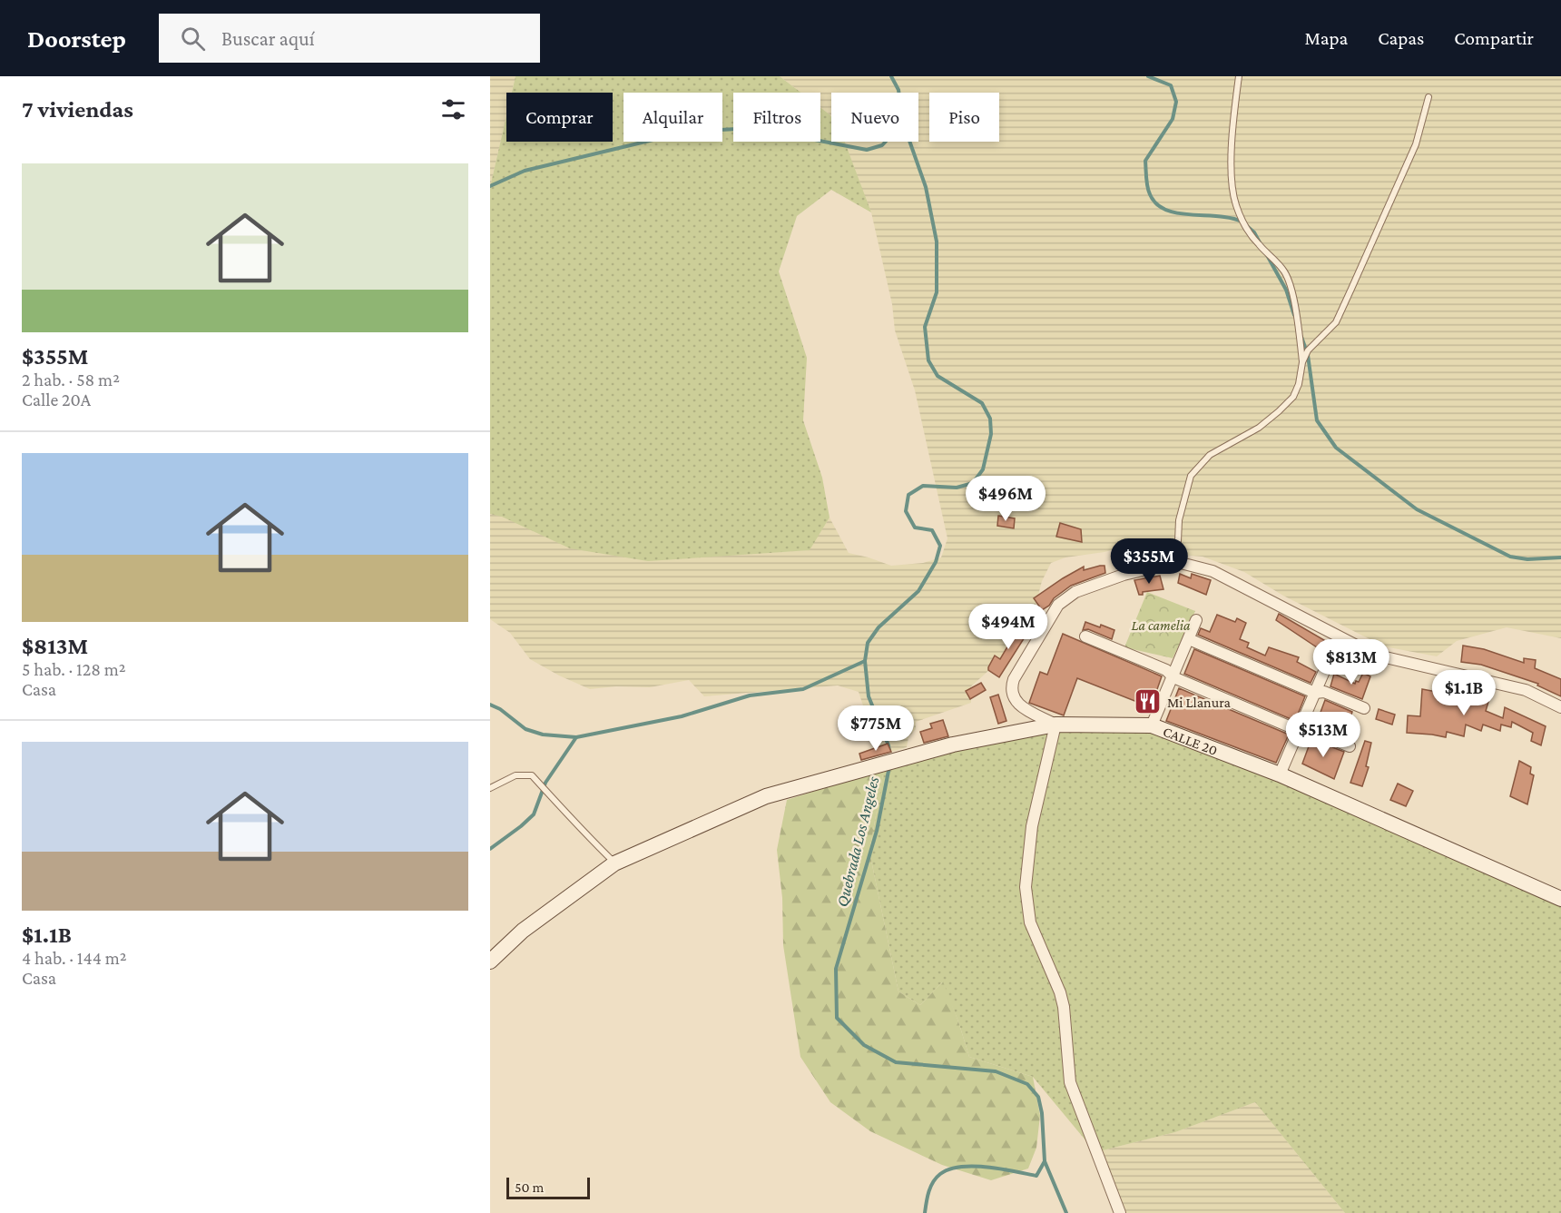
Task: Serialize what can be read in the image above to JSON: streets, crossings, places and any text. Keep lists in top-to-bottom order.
{
  "streets": {
    "main road": ["CALLE 20"]
  },
  "water": ["Quebrada Los Angeles"],
  "parks": ["La camelia"],
  "places": {
    "restaurant": ["Mi Llanura"]
  },
  "scale_bar": "50 m",
  "page": {
    "header": "Doorstep",
    "search": "Buscar aquí",
    "nav": ["Mapa", "Capas", "Compartir"],
    "heading": "7 viviendas",
    "chip": [
      "Comprar",
      "Alquilar",
      "Filtros",
      "Nuevo",
      "Piso"
    ],
    "list": [
      {
        "name": "$355M",
        "note": "2 hab. · 58 m² · Calle 20A"
      },
      {
        "name": "$813M",
        "note": "5 hab. · 128 m² · Casa"
      },
      {
        "name": "$1.1B",
        "note": "4 hab. · 144 m² · Casa"
      }
    ],
    "price": [
      "$496M",
      "$355M",
      "$494M",
      "$813M",
      "$1.1B",
      "$775M",
      "$513M"
    ],
    "scale": "50 m"
  }
}
